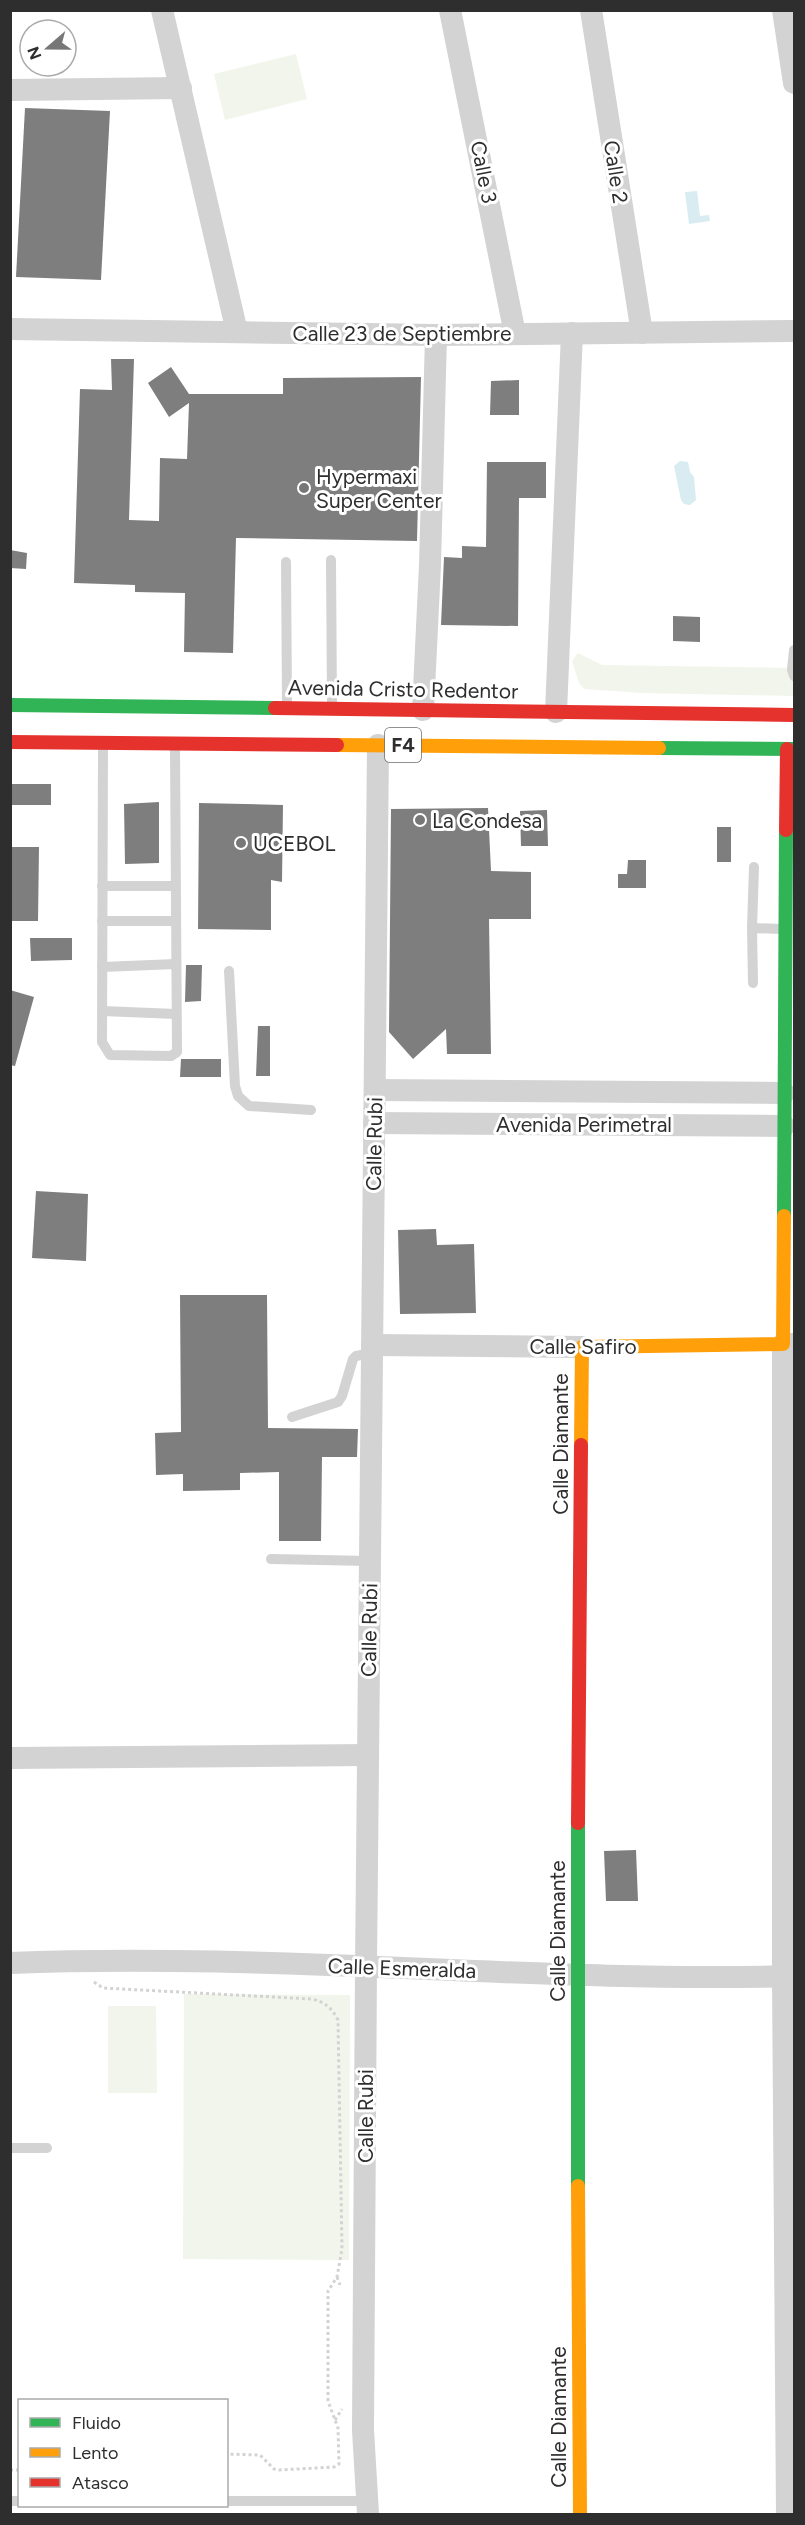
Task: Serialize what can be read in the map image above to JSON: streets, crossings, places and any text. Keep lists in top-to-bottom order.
{
  "streets": {
    "main road": [
      "Avenida Cristo Redentor",
      "F4",
      "Calle Safiro",
      "Calle Diamante"
    ],
    "street": [
      "Calle 3",
      "Calle 2",
      "Calle 23 de Septiembre",
      "Avenida Perimetral",
      "Calle Rubi",
      "Calle Esmeralda"
    ]
  },
  "crossings": [
    ["Calle 3", "Calle 23 de Septiembre"],
    ["Calle 2", "Calle 23 de Septiembre"],
    ["F4", "Calle Rubi"],
    ["Avenida Perimetral", "Calle Rubi"],
    ["Calle Rubi", "Calle Safiro"],
    ["Calle Rubi", "Calle Esmeralda"],
    ["Calle Safiro", "Calle Diamante"],
    ["Calle Diamante", "Calle Esmeralda"]
  ],
  "places": ["Hypermaxi Super Center", "La Condesa", "UCEBOL"],
  "legend": ["Fluido", "Lento", "Atasco"],
  "north": "left"
}
